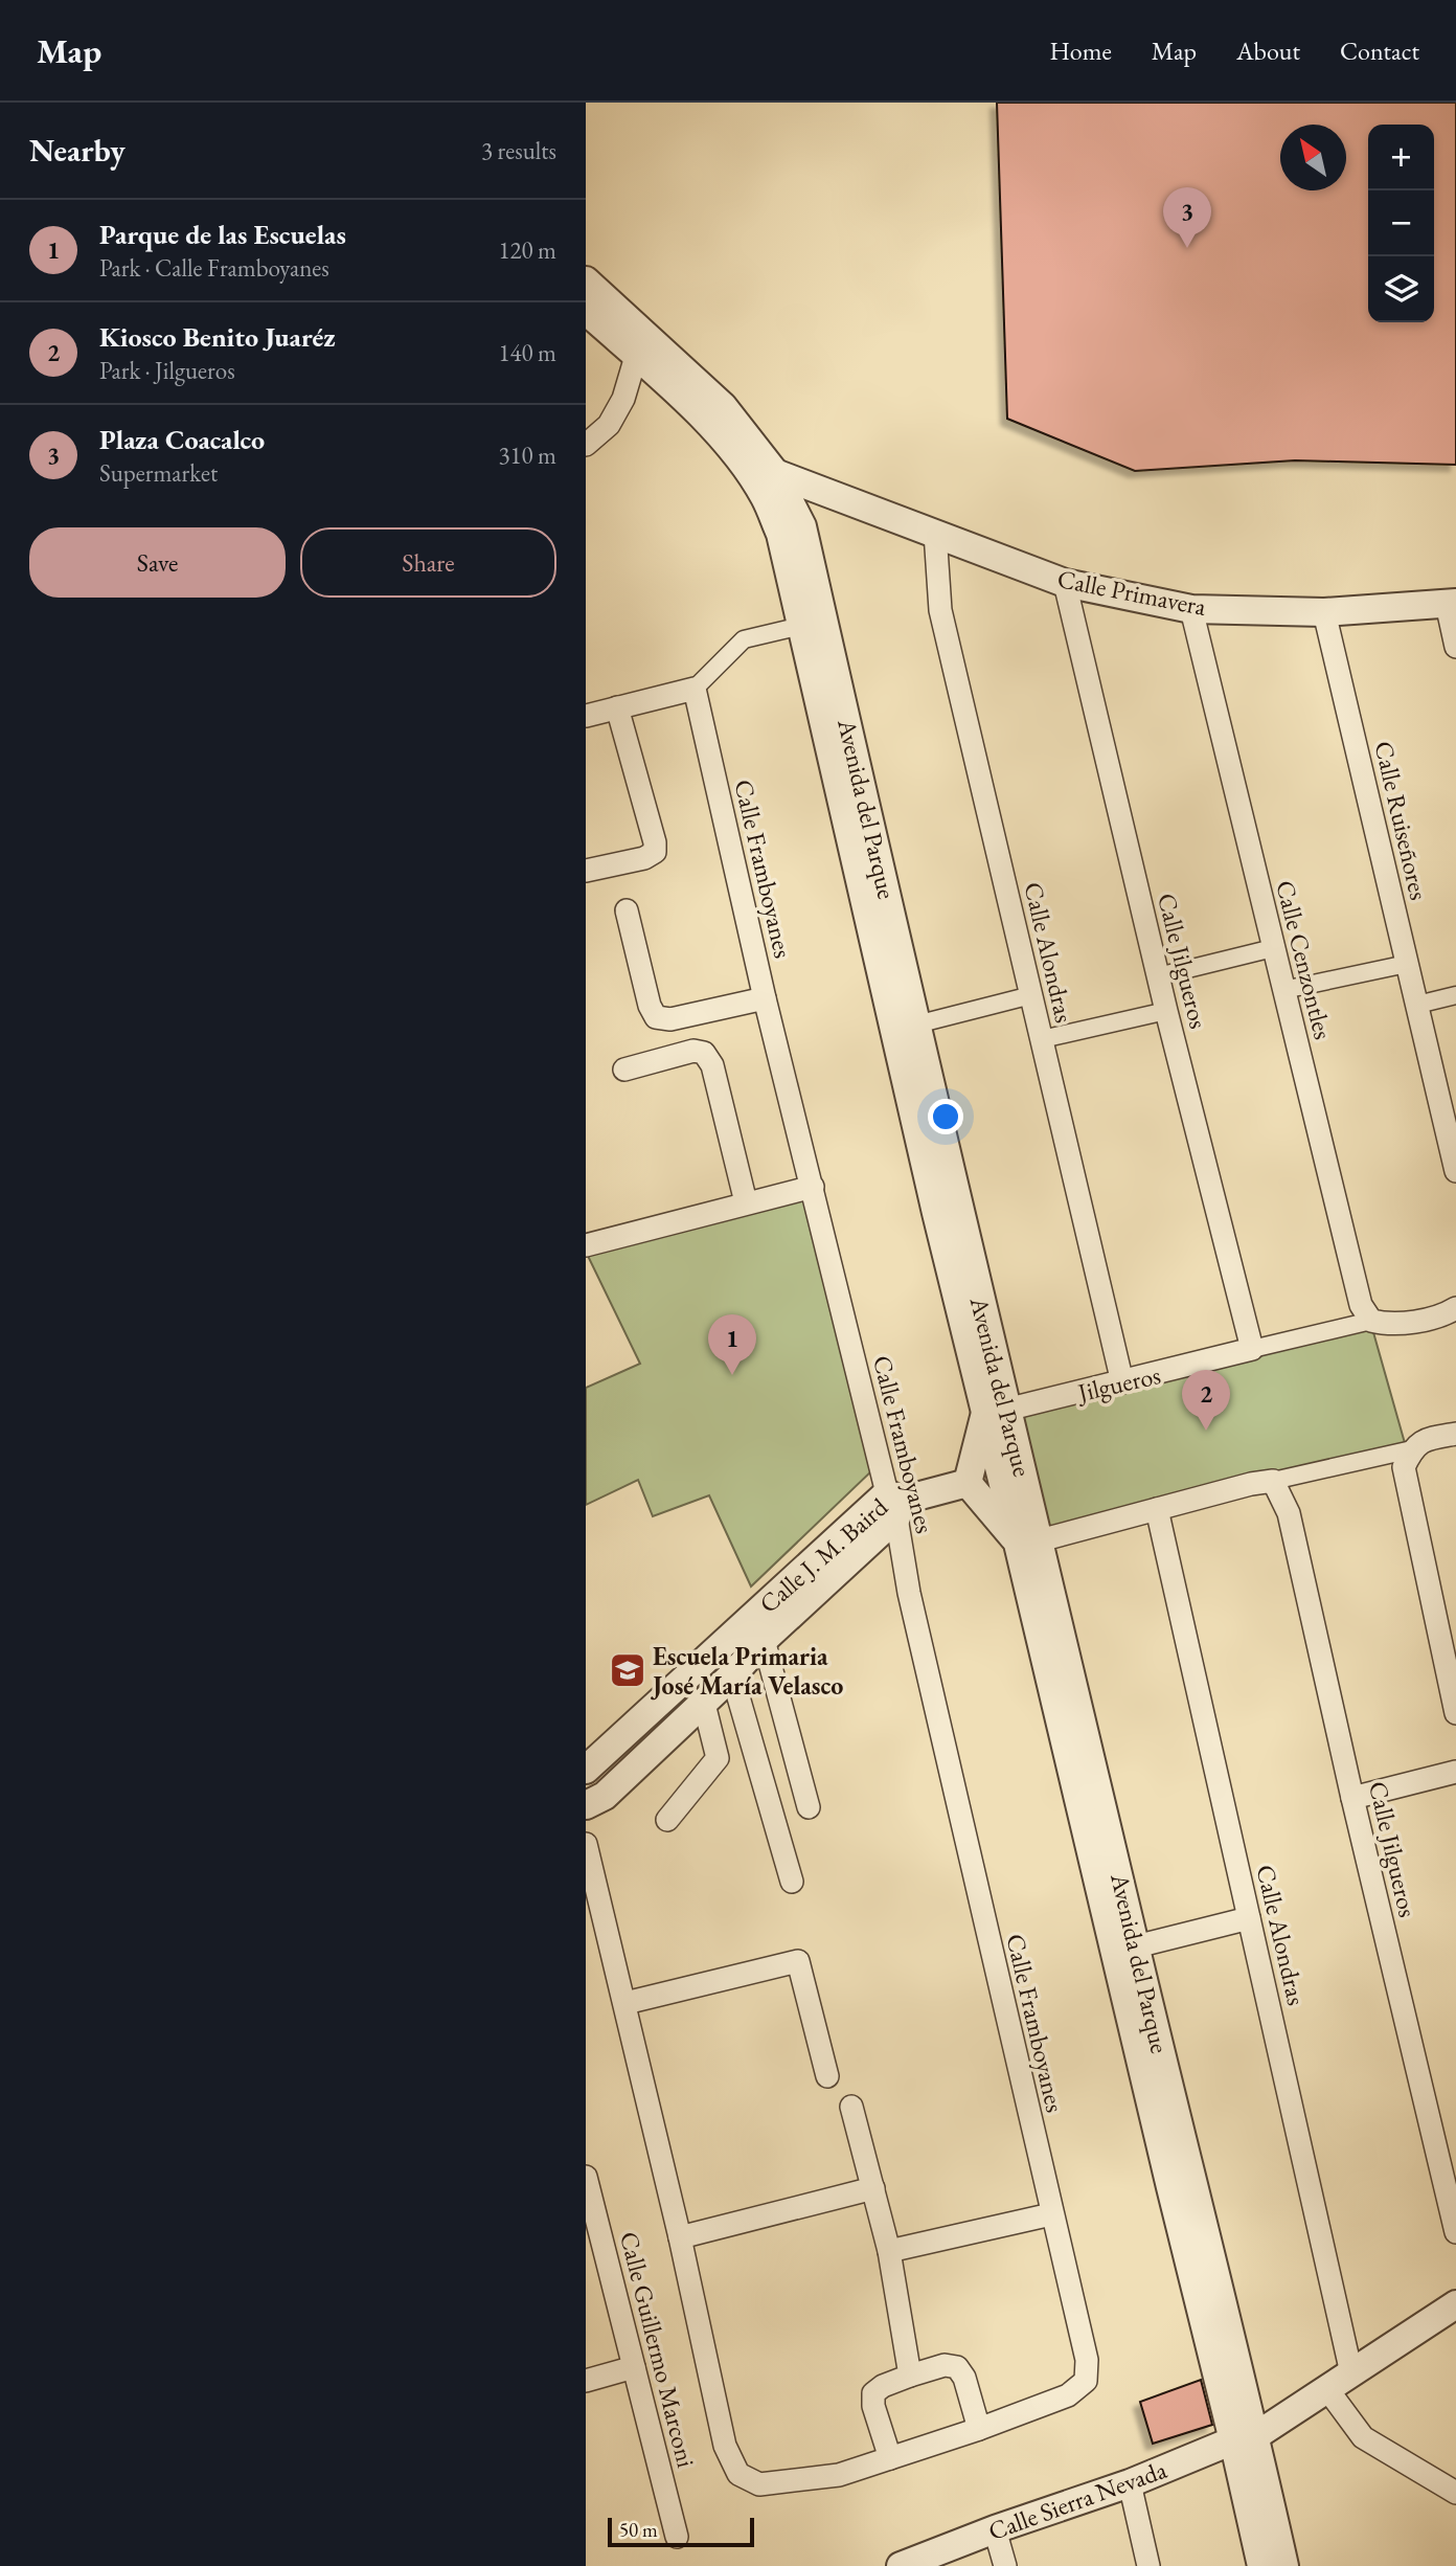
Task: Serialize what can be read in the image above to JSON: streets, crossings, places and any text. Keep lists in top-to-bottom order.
{
  "streets": {
    "street": [
      "Calle Primavera",
      "Avenida del Parque",
      "Calle Ruiseñores",
      "Calle Framboyanes",
      "Calle Alondras",
      "Calle Cenzontles",
      "Calle Jilgueros",
      "Jilgueros",
      "Calle J. M. Baird",
      "Calle Guillermo Marconi",
      "Calle Sierra Nevada"
    ]
  },
  "crossings": [
    ["Calle Primavera", "Avenida del Parque"],
    ["Calle Primavera", "Calle Ruiseñores"],
    ["Calle Primavera", "Calle Alondras"],
    ["Calle Primavera", "Calle Cenzontles"],
    ["Calle Primavera", "Calle Jilgueros"],
    ["Avenida del Parque", "Jilgueros"],
    ["Avenida del Parque", "Calle Sierra Nevada"],
    ["Calle Framboyanes", "Calle J. M. Baird"],
    ["Calle Alondras", "Jilgueros"],
    ["Calle Alondras", "Calle Sierra Nevada"],
    ["Calle Jilgueros", "Jilgueros"]
  ],
  "places": {
    "school or university": ["Escuela Primaria José María Velasco"]
  },
  "scale_bar": "50 m",
  "north": "top left",
  "page": {
    "header": "Map",
    "nav": [
      "Home",
      "Map",
      "About",
      "Contact"
    ],
    "heading": ["Nearby", "3 results"],
    "map_buttons": ["+", "−"],
    "pins": ["3", "1", "2"],
    "list": [
      {
        "mark": "1",
        "name": "Parque de las Escuelas",
        "note": "Park · Calle Framboyanes",
        "value": "120 m"
      },
      {
        "mark": "2",
        "name": "Kiosco Benito Juaréz",
        "note": "Park · Jilgueros",
        "value": "140 m"
      },
      {
        "mark": "3",
        "name": "Plaza Coacalco",
        "note": "Supermarket",
        "value": "310 m"
      }
    ],
    "buttons": ["Save", "Share"],
    "scale": "50 m"
  }
}
